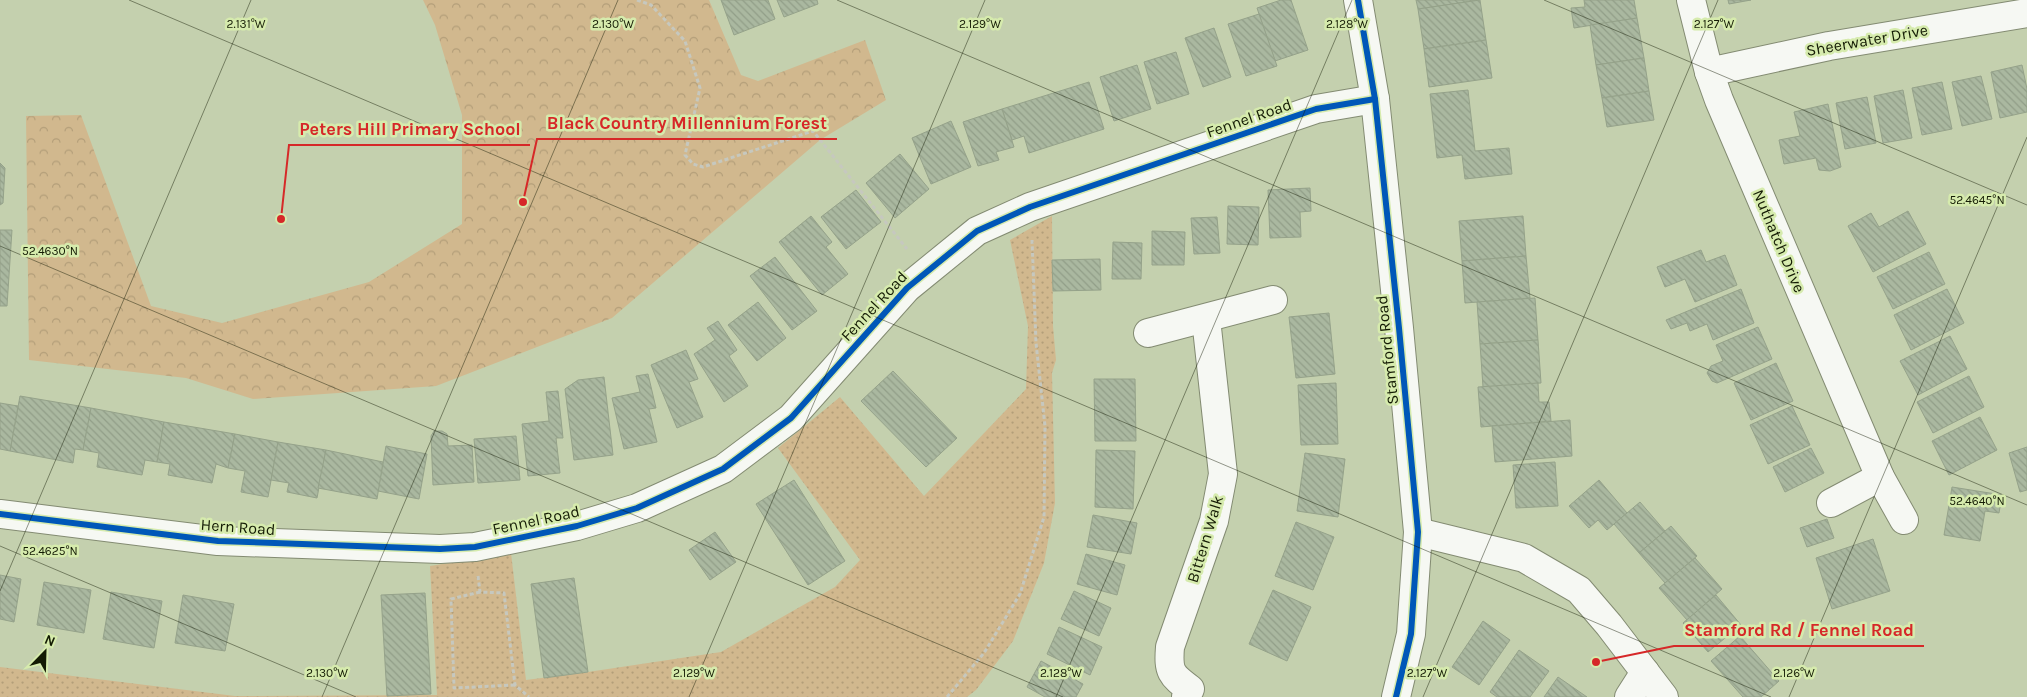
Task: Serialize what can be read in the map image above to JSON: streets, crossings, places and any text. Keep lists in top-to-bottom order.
{
  "streets": {
    "street": [
      "Sheerwater Drive",
      "Fennel Road",
      "Nuthatch Drive",
      "Stamford Road",
      "Hern Road",
      "Bittern Walk"
    ]
  },
  "crossings": [
    ["Sheerwater Drive", "Nuthatch Drive"],
    ["Fennel Road", "Stamford Road"],
    ["Fennel Road", "Hern Road"]
  ],
  "places": ["Black Country Millennium Forest", "Peters Hill Primary School", "Stamford Rd / Fennel Road"],
  "north": "top right",
  "coordinates": [
    "2.131°W",
    "2.130°W",
    "2.129°W",
    "2.128°W",
    "2.127°W",
    "52.4645°N",
    "52.4630°N",
    "52.4640°N",
    "52.4625°N",
    "2.126°W"
  ]
}
